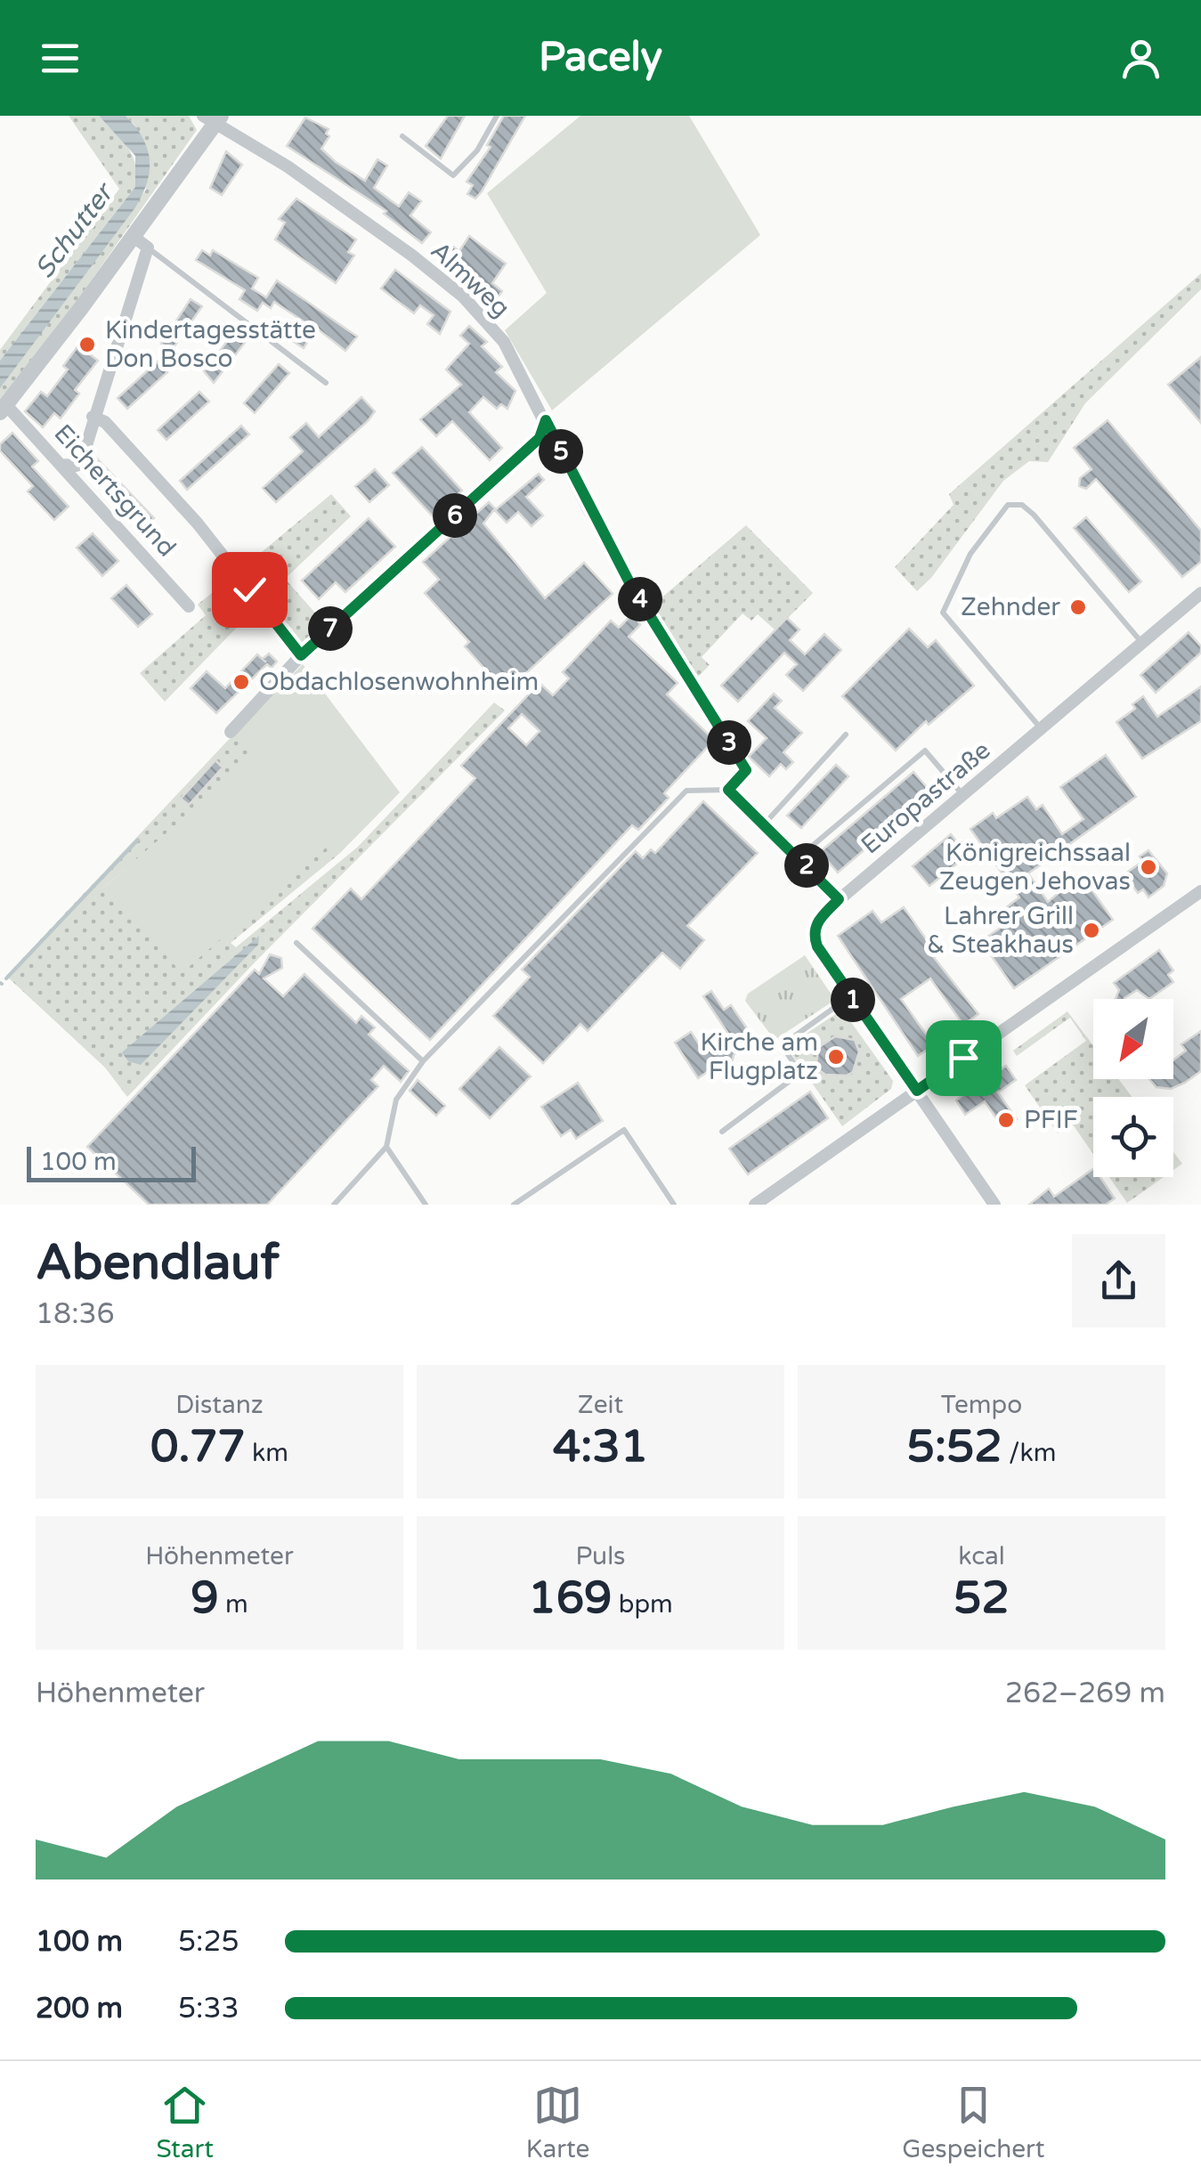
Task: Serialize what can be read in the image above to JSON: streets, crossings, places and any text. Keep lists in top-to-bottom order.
{
  "streets": {
    "street": ["Almweg", "Eichertsgrund", "Europastraße"]
  },
  "water": ["Schutter"],
  "places": [
    "Kindertagesstätte Don Bosco",
    "Zehnder",
    "Obdachlosenwohnheim",
    "Königreichssaal Zeugen Jehovas",
    "Lahrer Grill & Steakhaus",
    "Kirche am Flugplatz",
    "PFIF"
  ],
  "scale_bar": "100 m",
  "north": "bottom left",
  "page": {
    "header": "Pacely",
    "pins": [
      "5",
      "6",
      "4",
      "7",
      "3",
      "2",
      "1"
    ],
    "scale": "100 m",
    "heading": ["Abendlauf", "18:36"],
    "stats": [
      ["Distanz", "0.77 km"],
      ["Zeit", "4:31"],
      ["Tempo", "5:52 /km"],
      ["Höhenmeter", "9 m"],
      ["Puls", "169 bpm"],
      ["kcal", "52"]
    ],
    "chart": ["Höhenmeter", "262–269 m"],
    "list": [
      {
        "name": "100 m",
        "note": "5:25"
      },
      {
        "name": "200 m",
        "note": "5:33"
      }
    ],
    "tabs": ["Start", "Karte", "Gespeichert"]
  }
}
